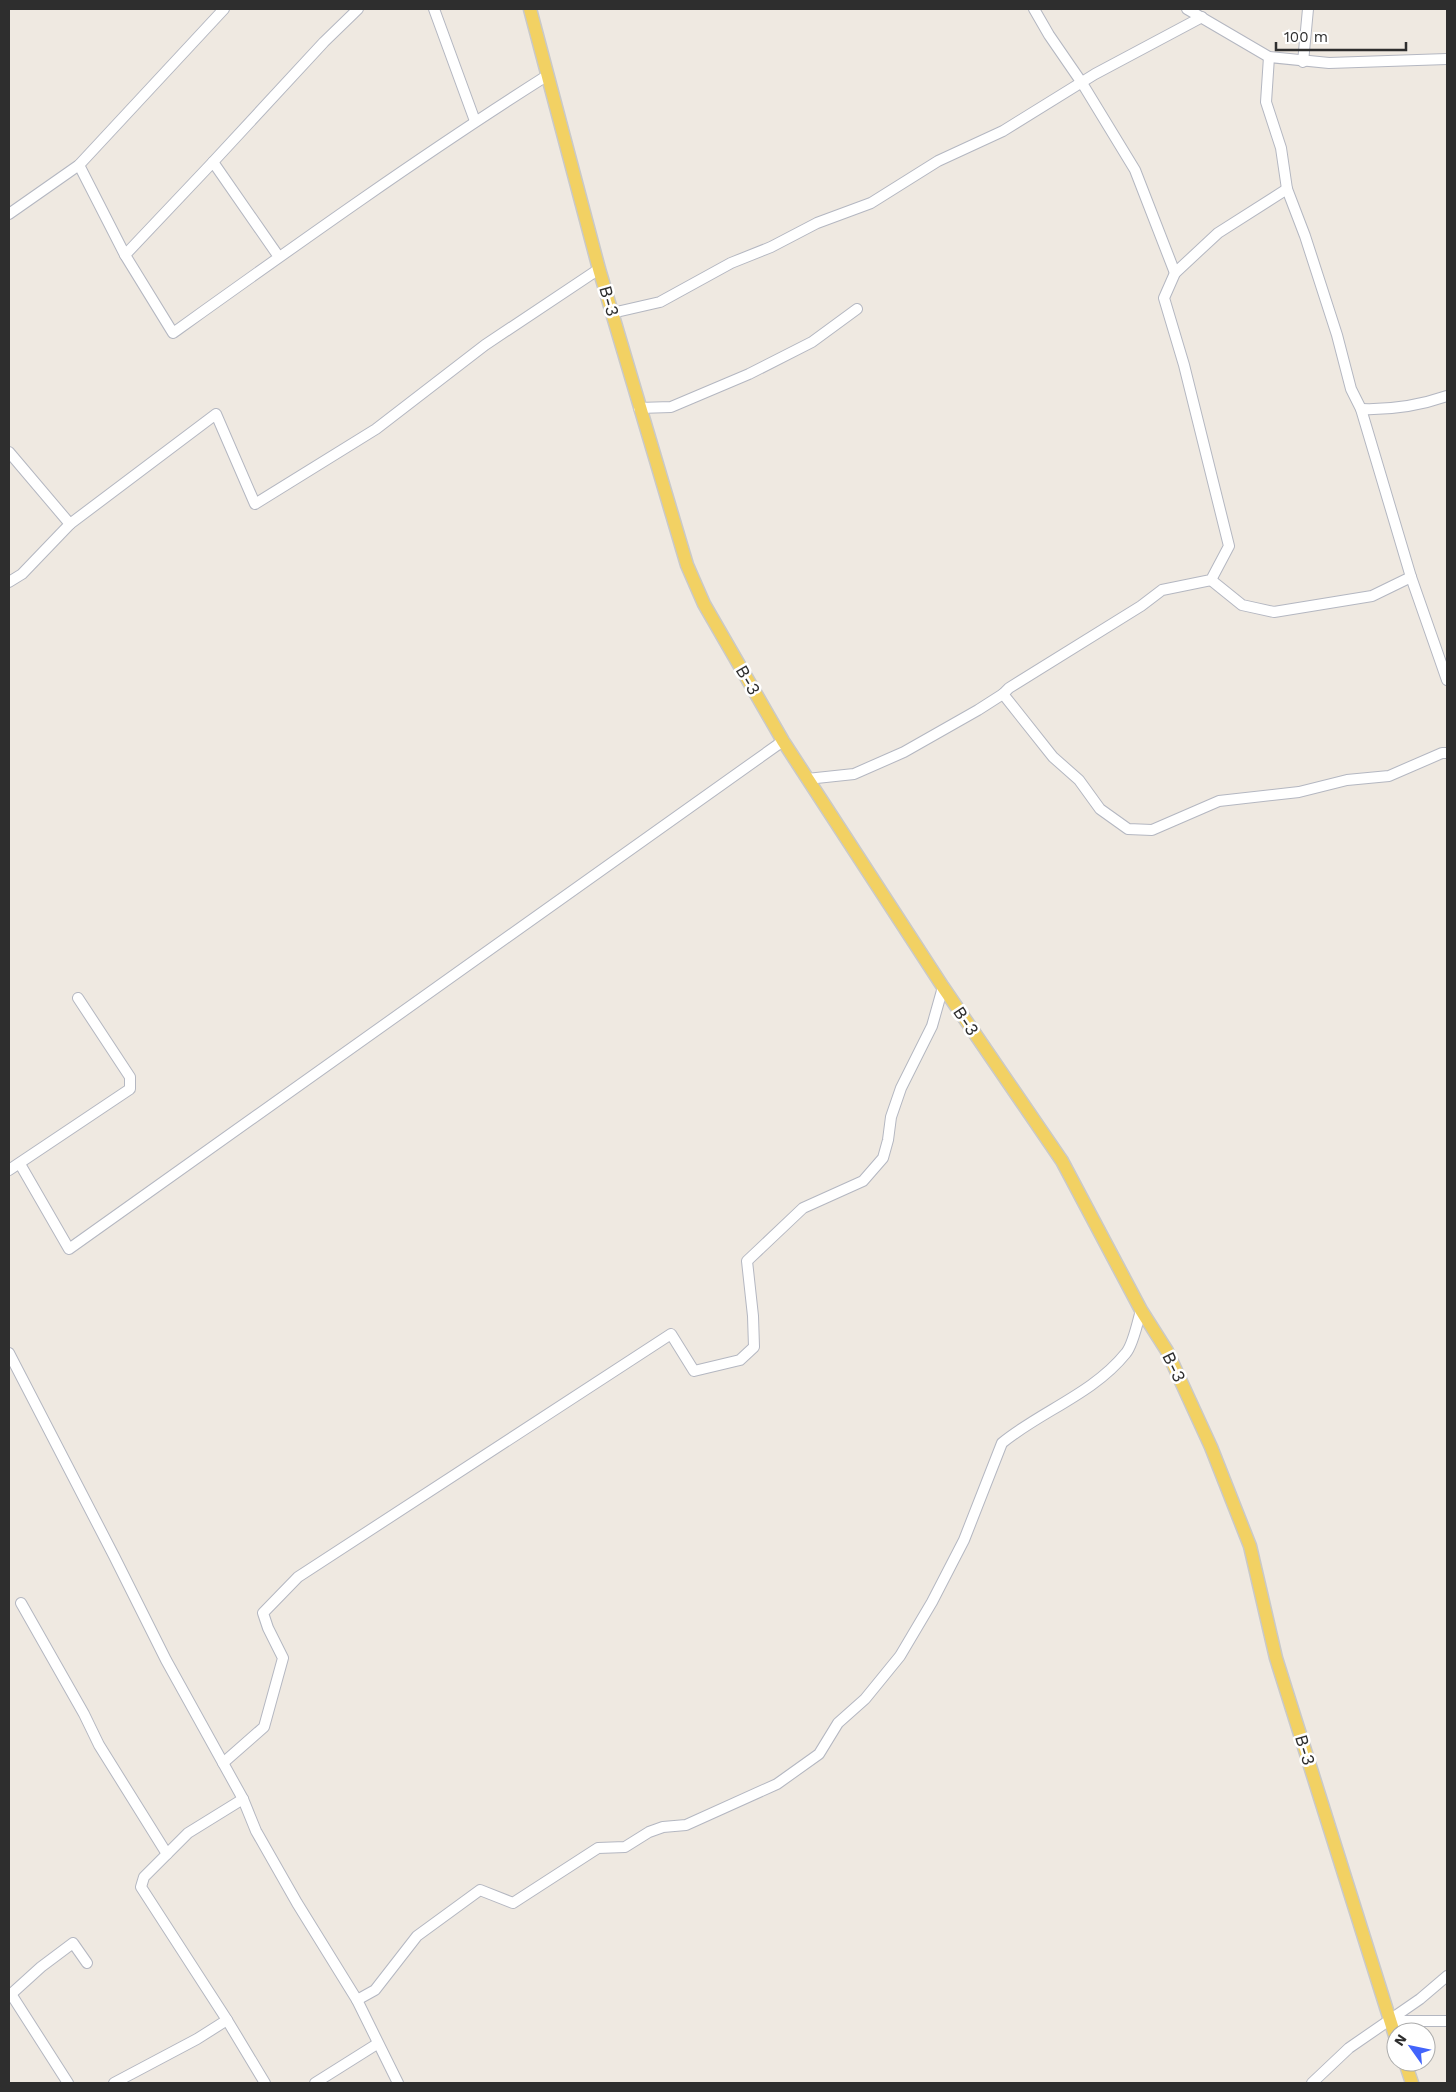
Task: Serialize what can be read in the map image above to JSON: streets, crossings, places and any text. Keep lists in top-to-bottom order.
{
  "streets": {
    "main road": ["B-3"]
  },
  "scale_bar": "100 m",
  "north": "top left"
}
